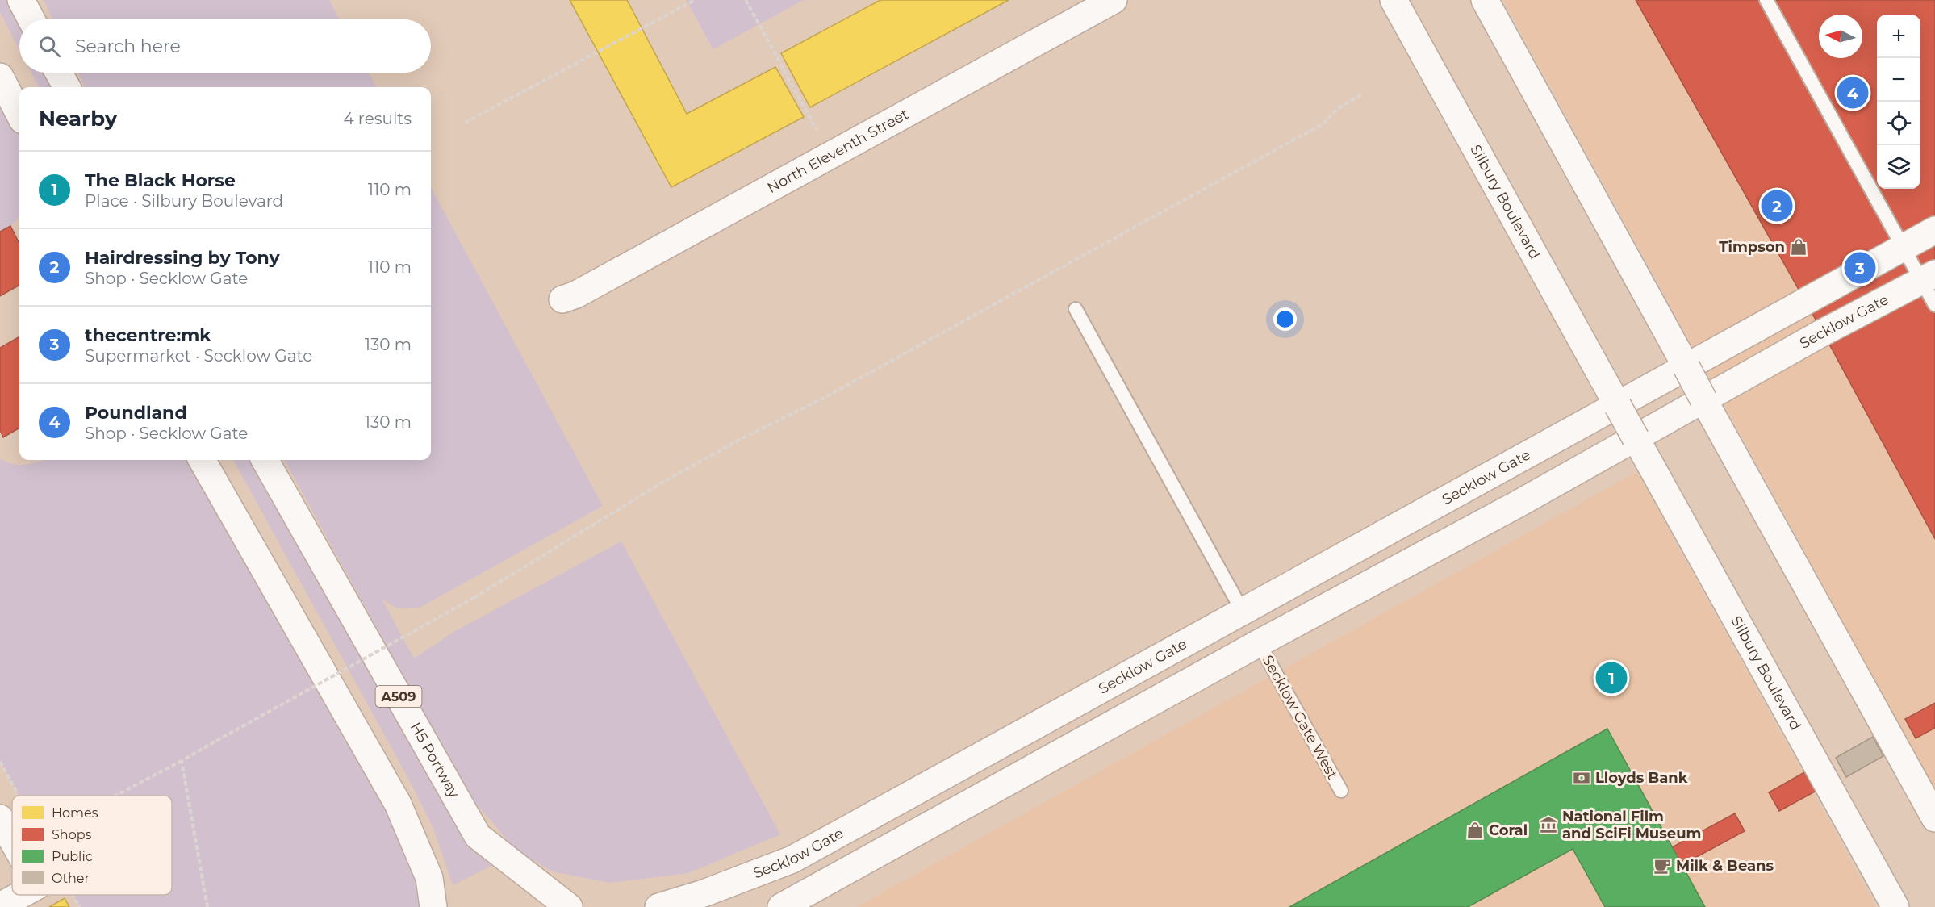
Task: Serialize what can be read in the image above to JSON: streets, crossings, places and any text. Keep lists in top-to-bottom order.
{
  "streets": {
    "street": [
      "North Eleventh Street",
      "Silbury Boulevard",
      "Secklow Gate",
      "A509",
      "H5 Portway"
    ],
    "lane": ["Secklow Gate West"]
  },
  "crossings": [
    ["Silbury Boulevard", "Secklow Gate"]
  ],
  "places": {
    "shop": ["Timpson", "Coral"],
    "bank": ["Lloyds Bank"],
    "museum": ["National Film and SciFi Museum"],
    "cafe": ["Milk & Beans"]
  },
  "legend": [
    "Homes",
    "Shops",
    "Public",
    "Other"
  ],
  "north": "left",
  "page": {
    "map_buttons": ["+", "−"],
    "search": "Search here",
    "pins": [
      "4",
      "2",
      "3",
      "1"
    ],
    "heading": ["Nearby", "4 results"],
    "list": [
      {
        "mark": "1",
        "name": "The Black Horse",
        "note": "Place · Silbury Boulevard",
        "value": "110 m"
      },
      {
        "mark": "2",
        "name": "Hairdressing by Tony",
        "note": "Shop · Secklow Gate",
        "value": "110 m"
      },
      {
        "mark": "3",
        "name": "thecentre:mk",
        "note": "Supermarket · Secklow Gate",
        "value": "130 m"
      },
      {
        "mark": "4",
        "name": "Poundland",
        "note": "Shop · Secklow Gate",
        "value": "130 m"
      }
    ]
  }
}
